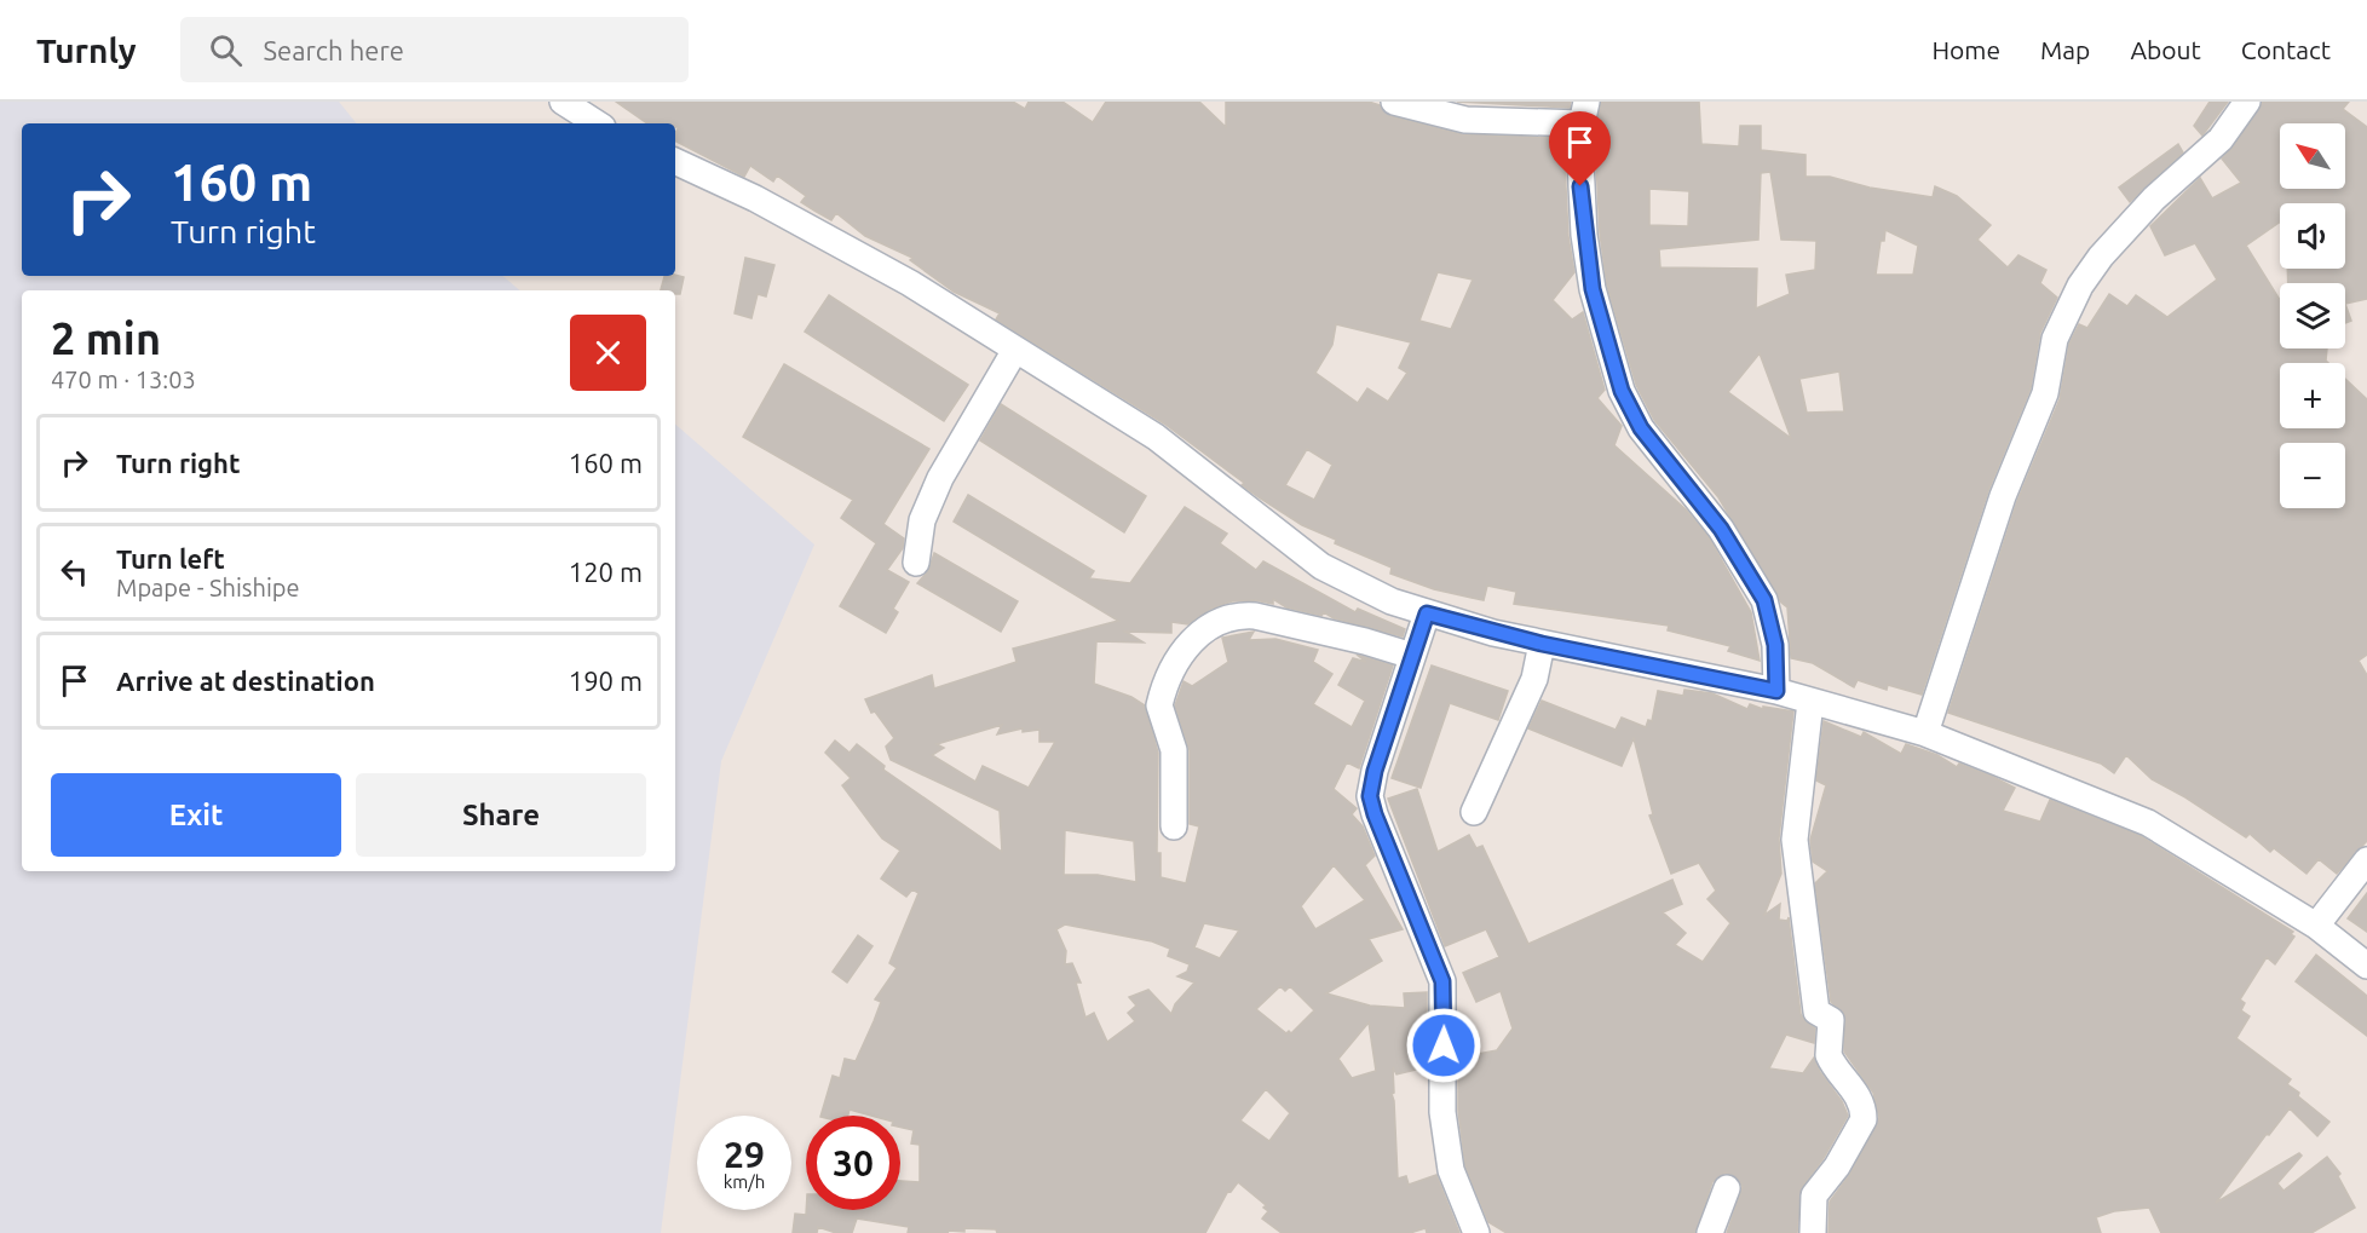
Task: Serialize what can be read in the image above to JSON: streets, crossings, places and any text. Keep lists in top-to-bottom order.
{
  "north": "top left",
  "page": {
    "header": "Turnly",
    "search": "Search here",
    "nav": [
      "Home",
      "Map",
      "About",
      "Contact"
    ],
    "map_buttons": ["+", "−"],
    "turn": ["160 m", "Turn right"],
    "heading": ["2 min", "470 m · 13:03"],
    "list": [
      {
        "name": "Turn right",
        "value": "160 m"
      },
      {
        "name": "Turn left",
        "note": "Mpape - Shishipe",
        "value": "120 m"
      },
      {
        "name": "Arrive at destination",
        "value": "190 m"
      }
    ],
    "buttons": ["Exit", "Share"],
    "speed": "29 km/h",
    "limit": "30"
  }
}
